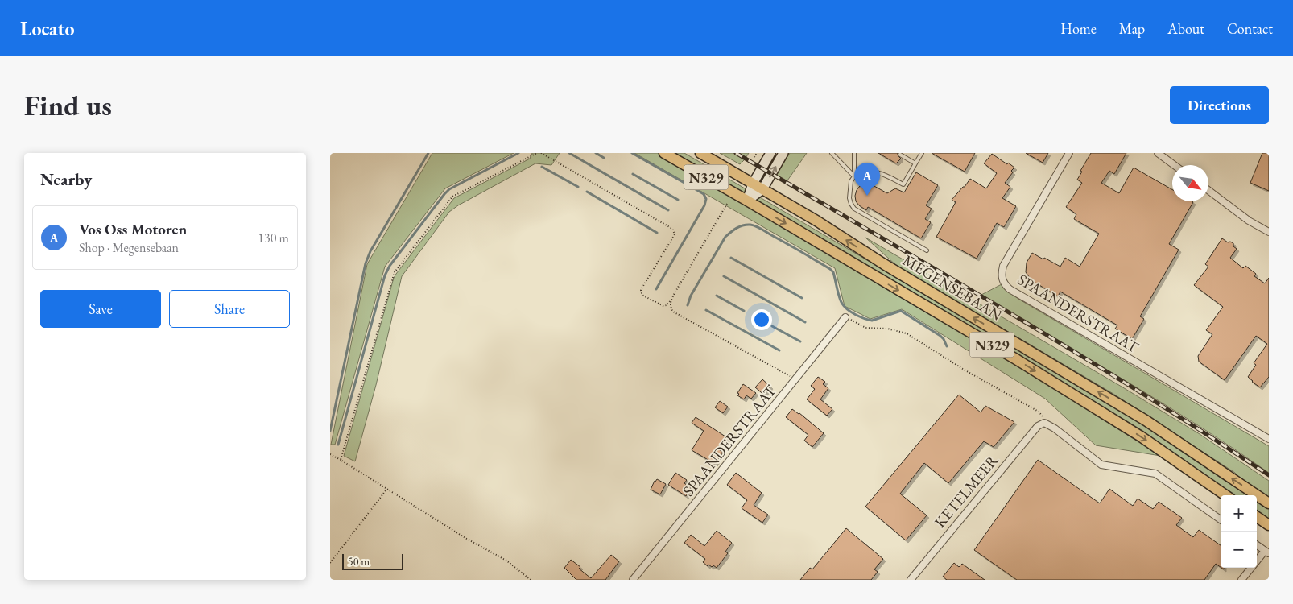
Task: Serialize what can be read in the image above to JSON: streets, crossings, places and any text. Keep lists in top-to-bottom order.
{
  "streets": {
    "main road": ["N329", "MEGENSEBAAN"],
    "street": ["SPAANDERSTRAAT", "KETELMEER"]
  },
  "scale_bar": "50 m",
  "north": "bottom right",
  "page": {
    "header": "Locato",
    "nav": [
      "Home",
      "Map",
      "About",
      "Contact"
    ],
    "buttons": [
      "Directions",
      ["Save", "Share"]
    ],
    "title": "Find us",
    "heading": "Nearby",
    "pins": "A",
    "list": [
      {
        "mark": "A",
        "name": "Vos Oss Motoren",
        "note": "Shop · Megensebaan",
        "value": "130 m"
      }
    ],
    "map_buttons": ["+", "−"],
    "scale": "50 m"
  }
}
